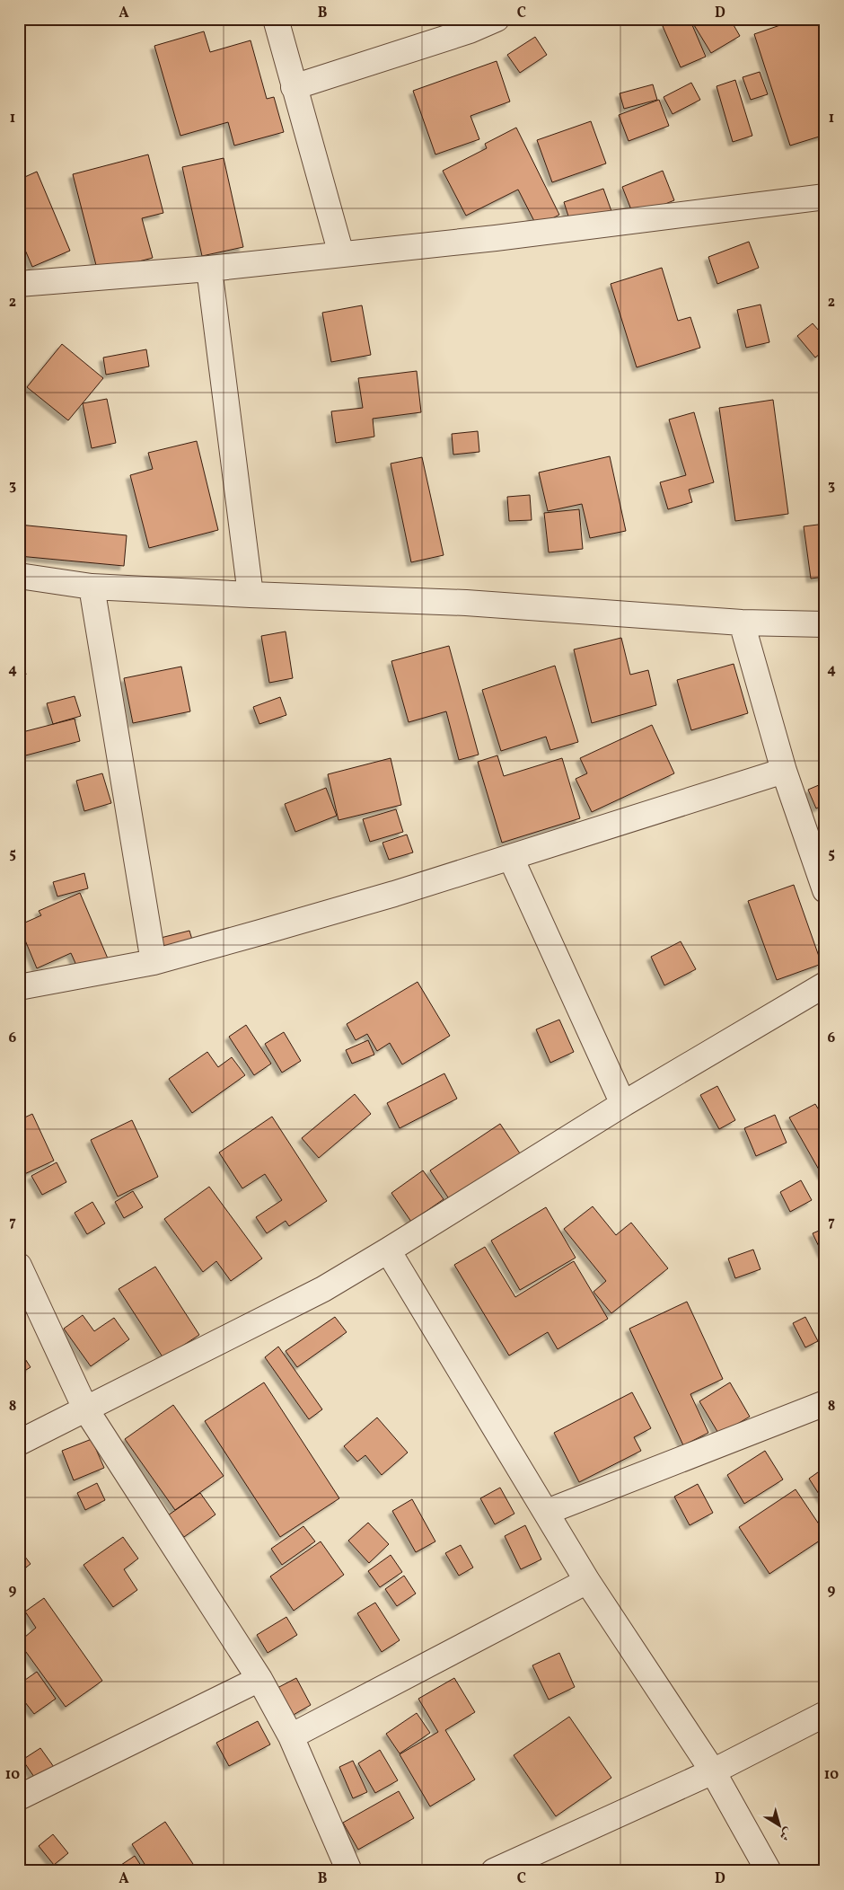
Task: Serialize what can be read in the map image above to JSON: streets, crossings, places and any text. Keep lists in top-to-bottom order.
{
  "north": "bottom right",
  "grid": {
    "columns": [
      "A",
      "B",
      "C",
      "D"
    ],
    "rows": [
      "1",
      "2",
      "3",
      "4",
      "5",
      "6",
      "7",
      "8",
      "9",
      "10"
    ]
  }
}
